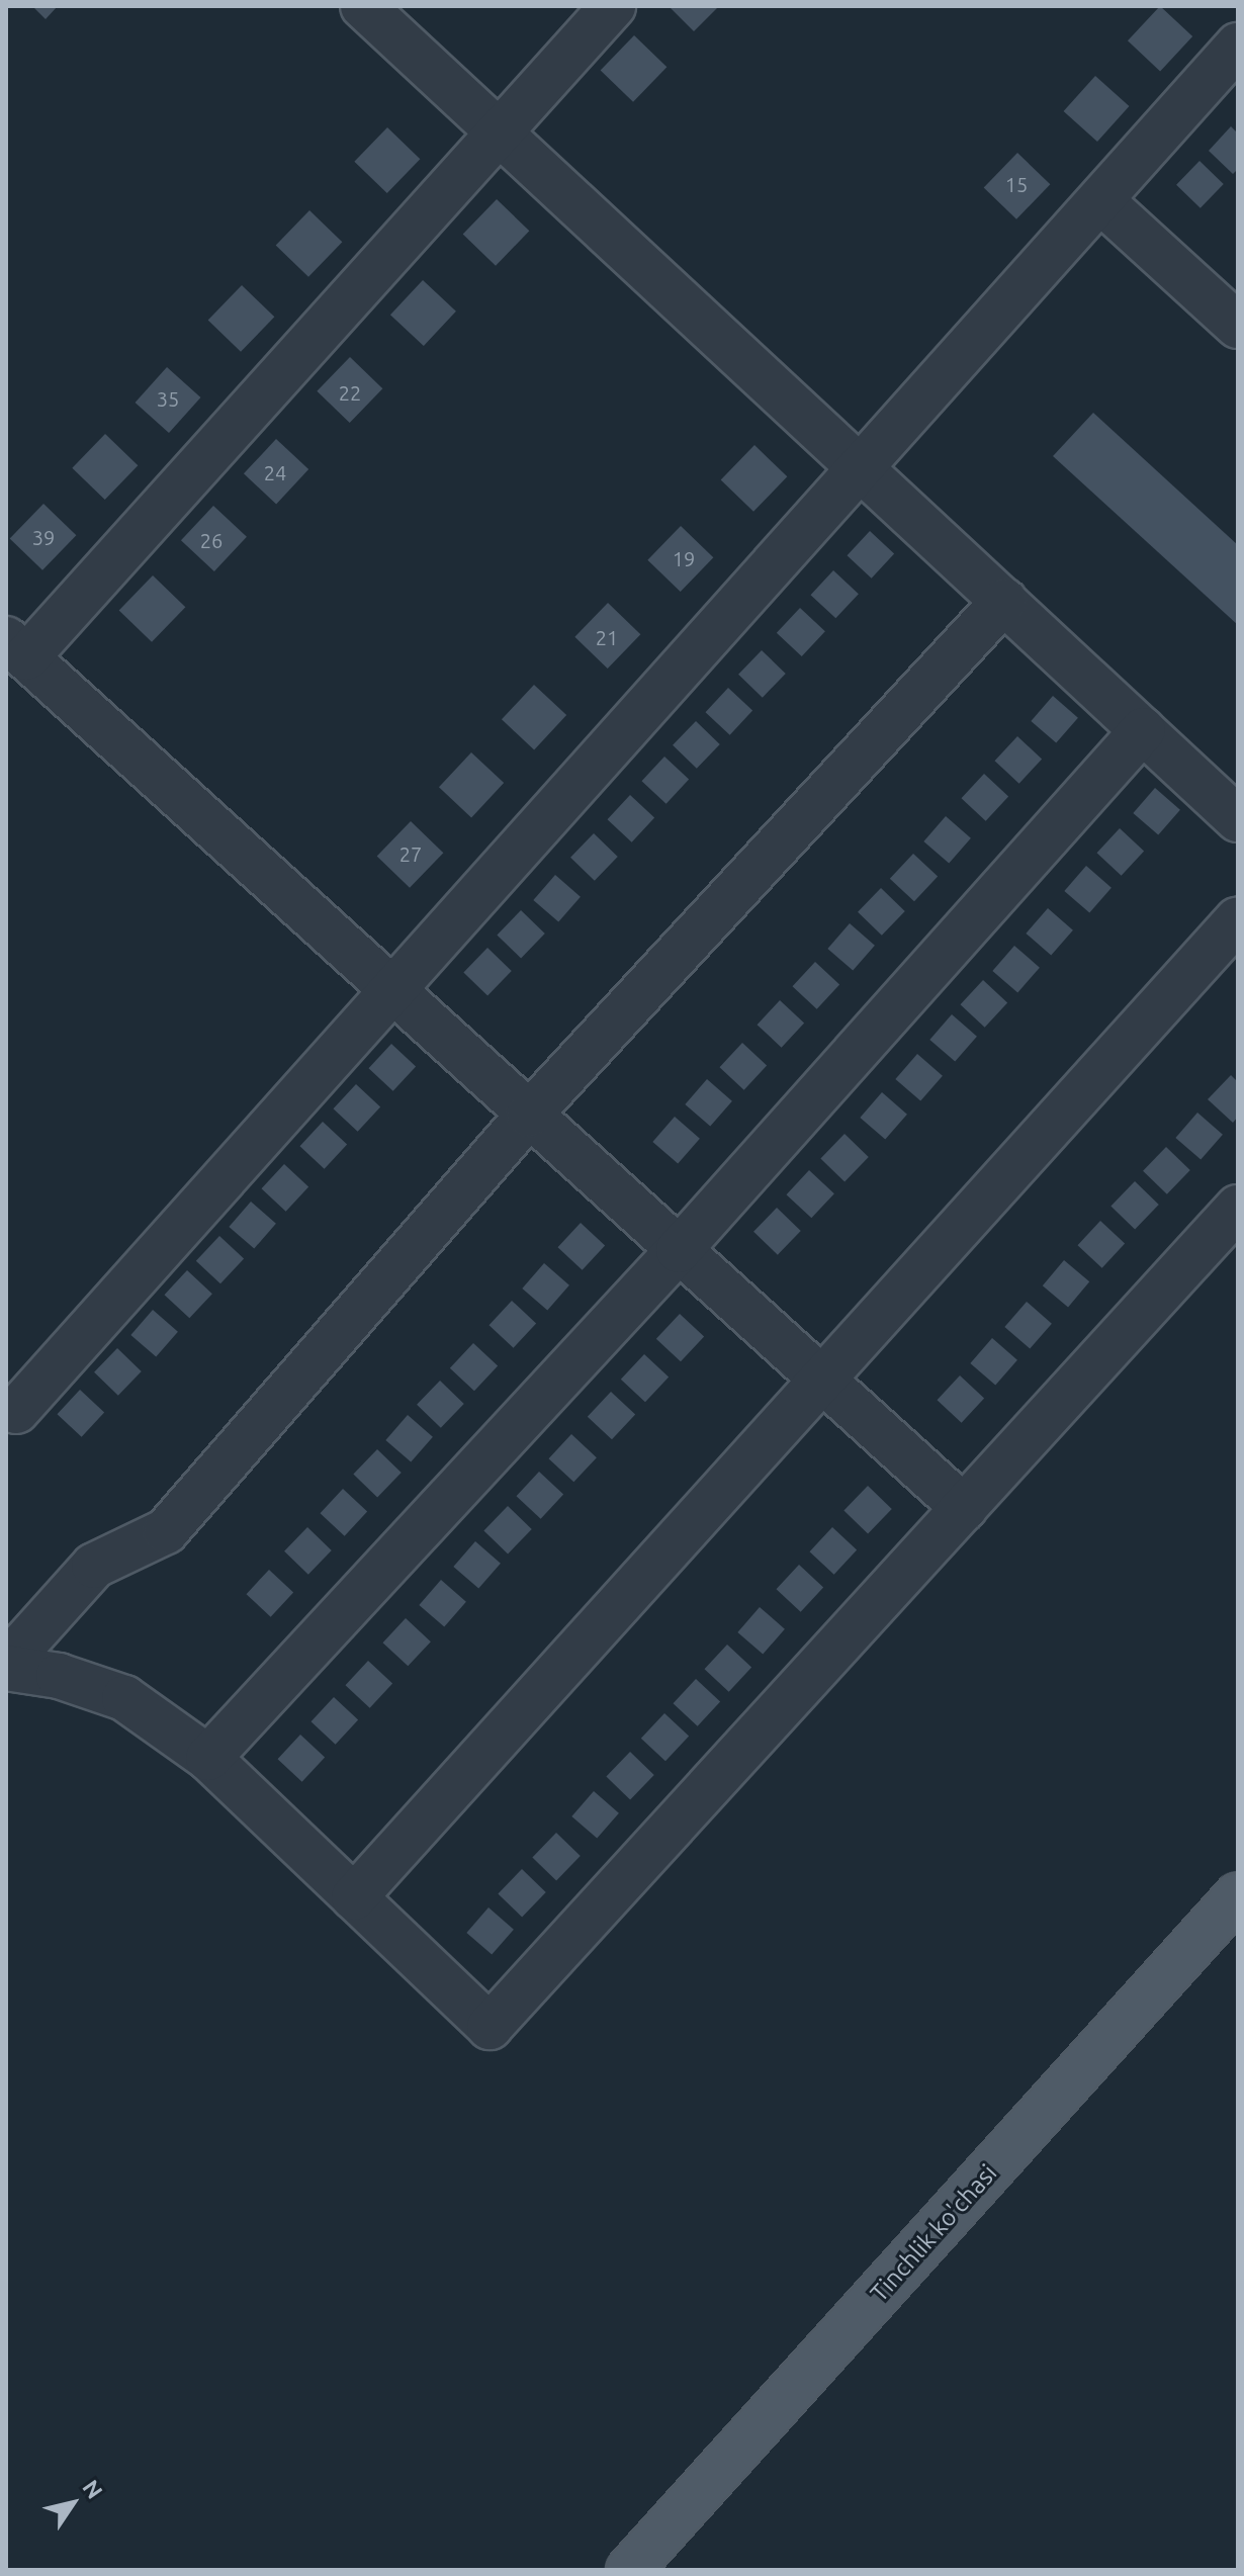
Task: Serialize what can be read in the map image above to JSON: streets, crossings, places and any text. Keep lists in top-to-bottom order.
{
  "streets": {
    "main road": ["Tinchlik ko'chasi"]
  },
  "house_numbers": [
    "15",
    "22",
    "35",
    "24",
    "39",
    "26",
    "19",
    "21",
    "27"
  ],
  "north": "top right"
}
